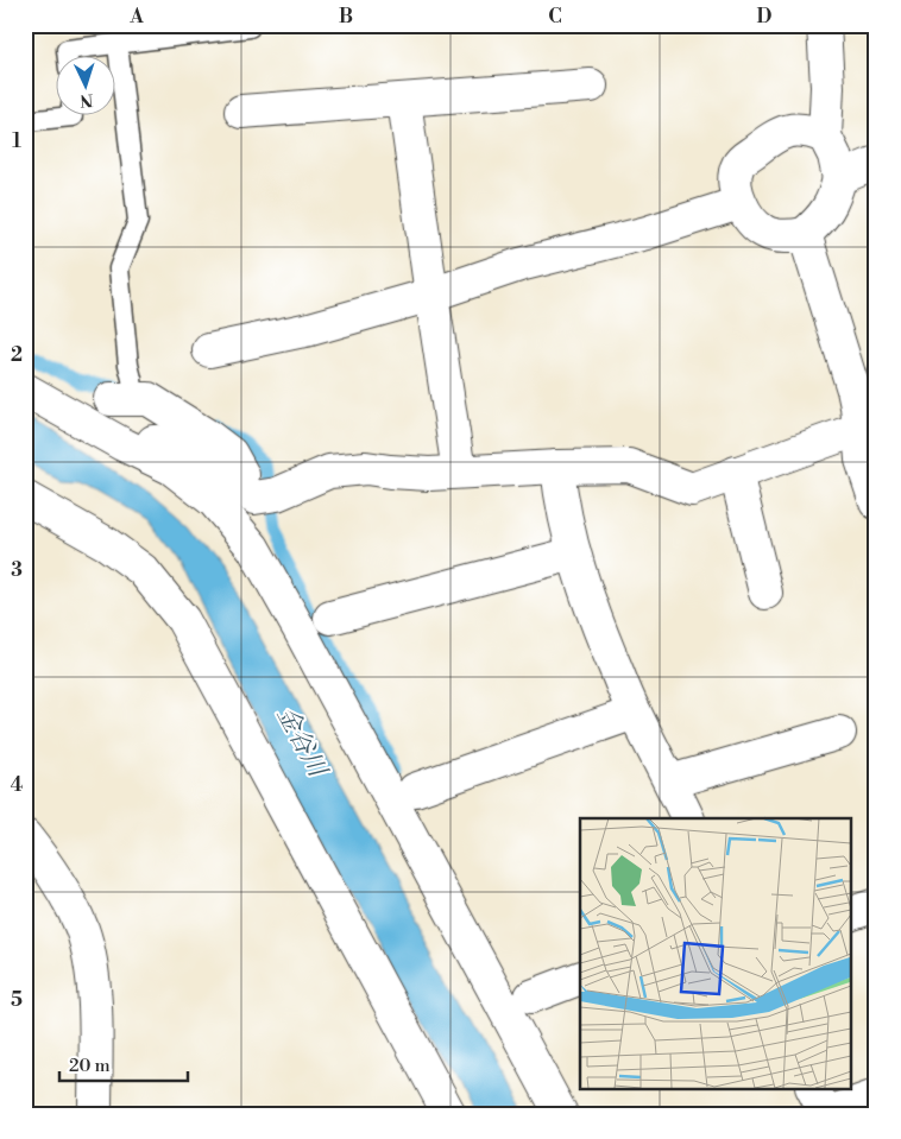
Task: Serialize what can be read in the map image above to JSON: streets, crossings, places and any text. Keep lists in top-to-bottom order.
{
  "water": ["金谷川"],
  "scale_bar": "20 m",
  "north": "bottom",
  "grid": {
    "columns": [
      "A",
      "B",
      "C",
      "D"
    ],
    "rows": [
      "1",
      "2",
      "3",
      "4",
      "5"
    ]
  }
}
